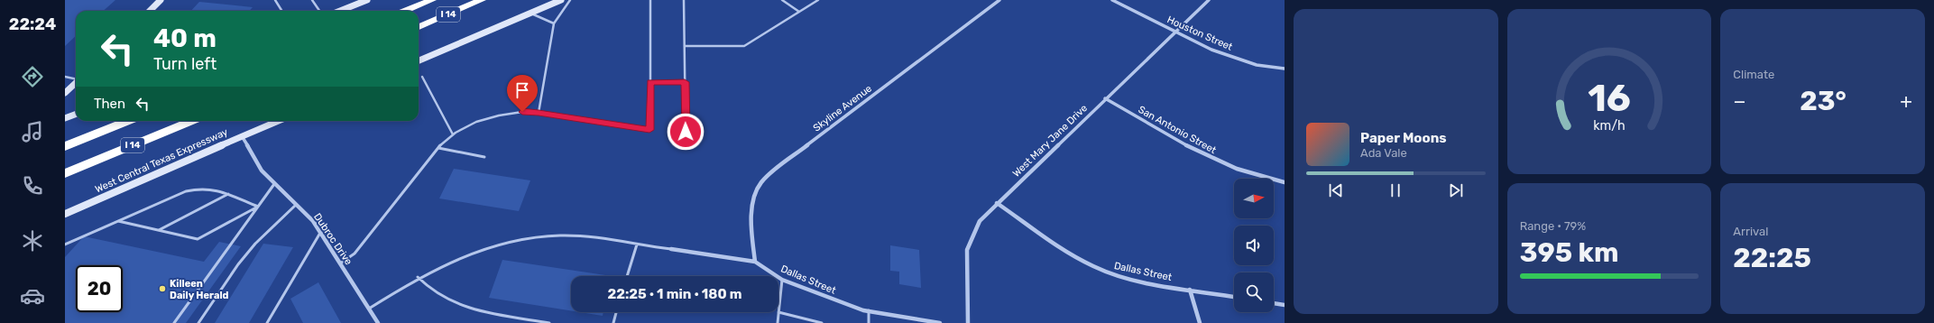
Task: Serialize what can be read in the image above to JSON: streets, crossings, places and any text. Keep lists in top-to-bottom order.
{
  "streets": {
    "highway": ["I 14"],
    "main road": ["West Central Texas Expressway"],
    "street": [
      "Houston Street",
      "Skyline Avenue",
      "San Antonio Street",
      "West Mary Jane Drive",
      "Dubroc Drive",
      "Dallas Street"
    ]
  },
  "crossings": [
    ["Houston Street", "West Mary Jane Drive"],
    ["Skyline Avenue", "Dallas Street"],
    ["San Antonio Street", "West Mary Jane Drive"],
    ["West Mary Jane Drive", "Dallas Street"],
    ["West Central Texas Expressway", "Dubroc Drive"]
  ],
  "places": ["Killeen Daily Herald"],
  "north": "right",
  "page": {
    "tabs": "22:24",
    "tile": [
      "Climate",
      ["Range · 79%", "395 km"],
      ["Arrival", "22:25"]
    ],
    "turn": ["40 m", "Turn left"],
    "then": "Then",
    "heat": ["−", "23°", "+"],
    "song": ["Paper Moons", "Ada Vale"],
    "limit": "20",
    "trip": "22:25 · 1 min · 180 m",
    "gauge": ["16", "km/h"]
  }
}
